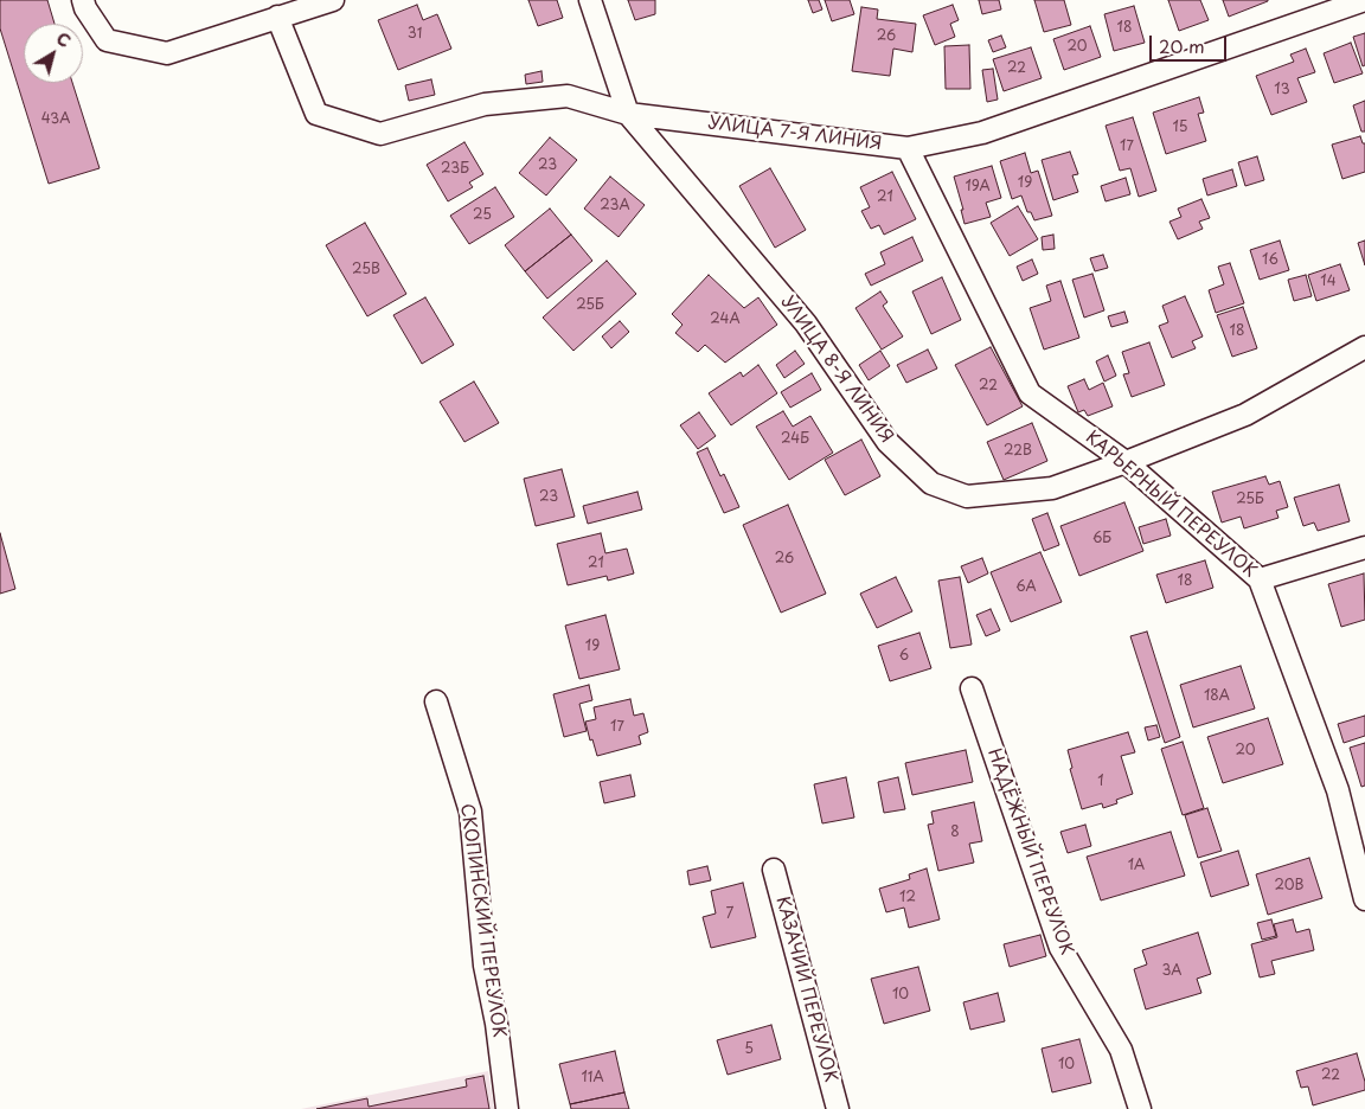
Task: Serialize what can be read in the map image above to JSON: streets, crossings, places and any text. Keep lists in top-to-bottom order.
{
  "streets": {
    "street": [
      "УЛИЦА 7-Я ЛИНИЯ",
      "УЛИЦА 8-Я ЛИНИЯ",
      "КАРЬЕРНЫЙ ПЕРЕУЛОК",
      "НАДЁЖНЫЙ ПЕРЕУЛОК",
      "СКОПИНСКИЙ ПЕРЕУЛОК",
      "КАЗАЧИЙ ПЕРЕУЛОК"
    ]
  },
  "crossings": [
    ["УЛИЦА 7-Я ЛИНИЯ", "УЛИЦА 8-Я ЛИНИЯ"],
    ["УЛИЦА 7-Я ЛИНИЯ", "КАРЬЕРНЫЙ ПЕРЕУЛОК"],
    ["УЛИЦА 8-Я ЛИНИЯ", "КАРЬЕРНЫЙ ПЕРЕУЛОК"]
  ],
  "house_numbers": [
    "18",
    "31",
    "26",
    "20",
    "22",
    "13",
    "43А",
    "15",
    "17",
    "23",
    "23Б",
    "19",
    "19А",
    "21",
    "23А",
    "25",
    "16",
    "25В",
    "14",
    "25Б",
    "24А",
    "18",
    "22",
    "24Б",
    "22В",
    "23",
    "25Б",
    "6Б",
    "26",
    "21",
    "18",
    "6А",
    "19",
    "6",
    "18А",
    "17",
    "20",
    "1",
    "8",
    "1А",
    "20В",
    "12",
    "7",
    "3А",
    "10",
    "5",
    "10",
    "22",
    "11А"
  ],
  "scale_bar": "20 m",
  "north": "top right"
}
